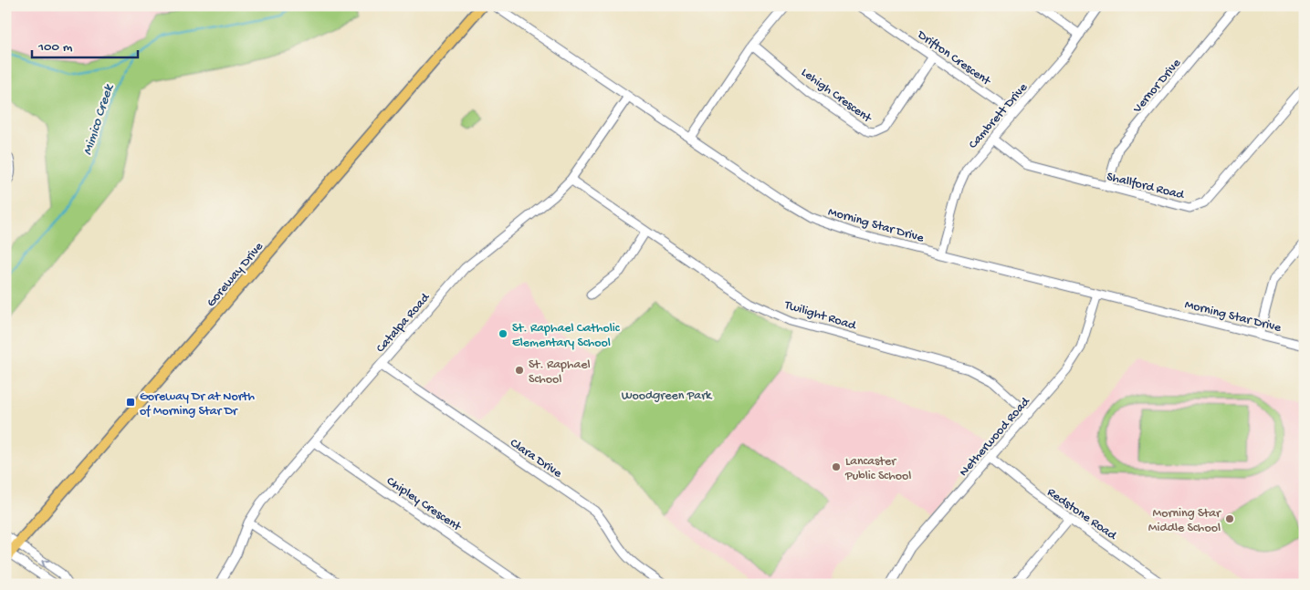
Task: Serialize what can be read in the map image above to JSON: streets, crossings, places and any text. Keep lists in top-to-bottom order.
{
  "streets": {
    "main road": ["Goreway Drive"],
    "street": [
      "Drifton Crescent",
      "Vernor Drive",
      "Lehigh Crescent",
      "Cambrett Drive",
      "Shallford Road",
      "Morning Star Drive",
      "Twilight Road",
      "Catalpa Road",
      "Netherwood Road",
      "Clara Drive",
      "Chipley Crescent",
      "Redstone Road"
    ]
  },
  "crossings": [
    ["Drifton Crescent", "Lehigh Crescent"],
    ["Drifton Crescent", "Cambrett Drive"],
    ["Vernor Drive", "Shallford Road"],
    ["Cambrett Drive", "Shallford Road"],
    ["Cambrett Drive", "Morning Star Drive"],
    ["Morning Star Drive", "Catalpa Road"],
    ["Morning Star Drive", "Netherwood Road"],
    ["Twilight Road", "Catalpa Road"],
    ["Twilight Road", "Netherwood Road"],
    ["Catalpa Road", "Clara Drive"],
    ["Catalpa Road", "Chipley Crescent"],
    ["Netherwood Road", "Redstone Road"]
  ],
  "water": ["Mimico Creek"],
  "parks": ["Woodgreen Park"],
  "places": {
    "other": [
      "St. Raphael Catholic Elementary School",
      "St. Raphael School",
      "Lancaster Public School",
      "Morning Star Middle School"
    ],
    "transit": ["Goreway Dr at North of Morning Star Dr"]
  },
  "scale_bar": "100 m"
}
